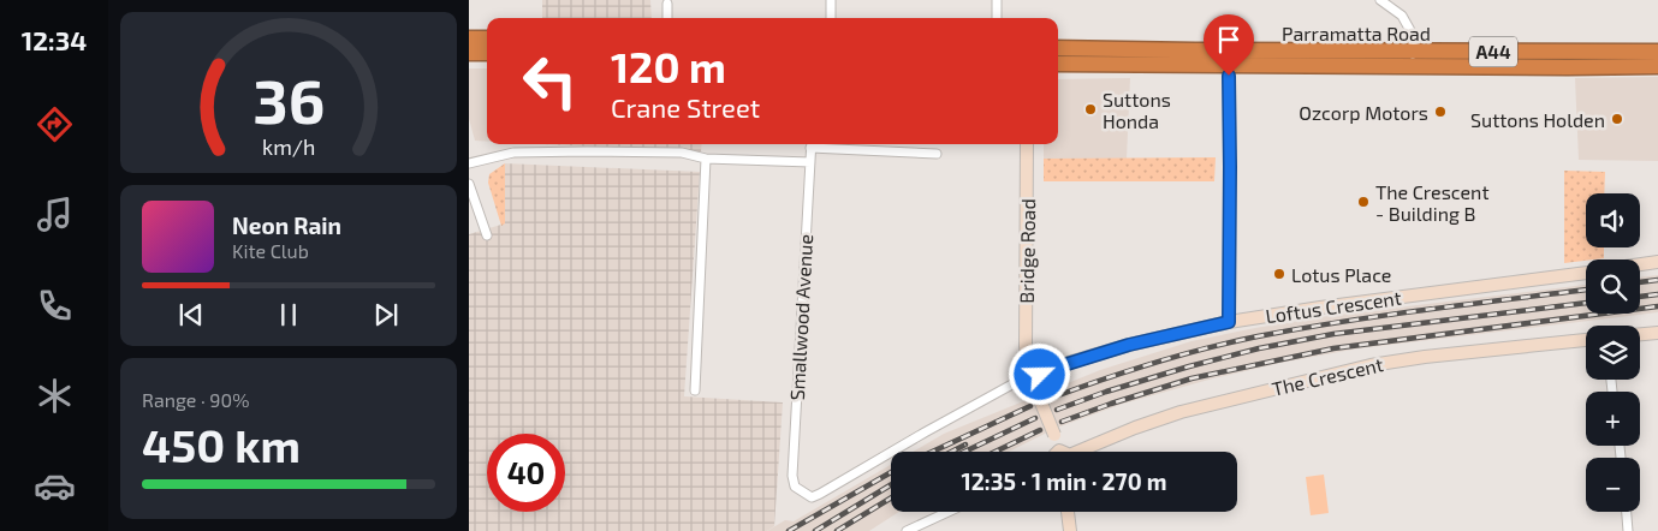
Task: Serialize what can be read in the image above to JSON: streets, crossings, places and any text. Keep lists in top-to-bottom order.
{
  "streets": {
    "highway": ["Parramatta Road", "A44"],
    "street": [
      "Bridge Road",
      "Loftus Crescent",
      "Smallwood Avenue",
      "The Crescent"
    ]
  },
  "crossings": [
    ["Bridge Road", "Loftus Crescent"],
    ["Bridge Road", "Smallwood Avenue"],
    ["Loftus Crescent", "Smallwood Avenue"]
  ],
  "places": [
    "Suttons Honda",
    "Ozcorp Motors",
    "Suttons Holden",
    "The Crescent - Building B",
    "Lotus Place"
  ],
  "page": {
    "tabs": "12:34",
    "turn": ["120 m", "Crane Street"],
    "map_buttons": ["+", "−"],
    "song": ["Neon Rain", "Kite Club"],
    "tile": ["Range · 90%", "450 km"],
    "limit": "40",
    "trip": "12:35 · 1 min · 270 m",
    "gauge": ["36", "km/h"]
  }
}
